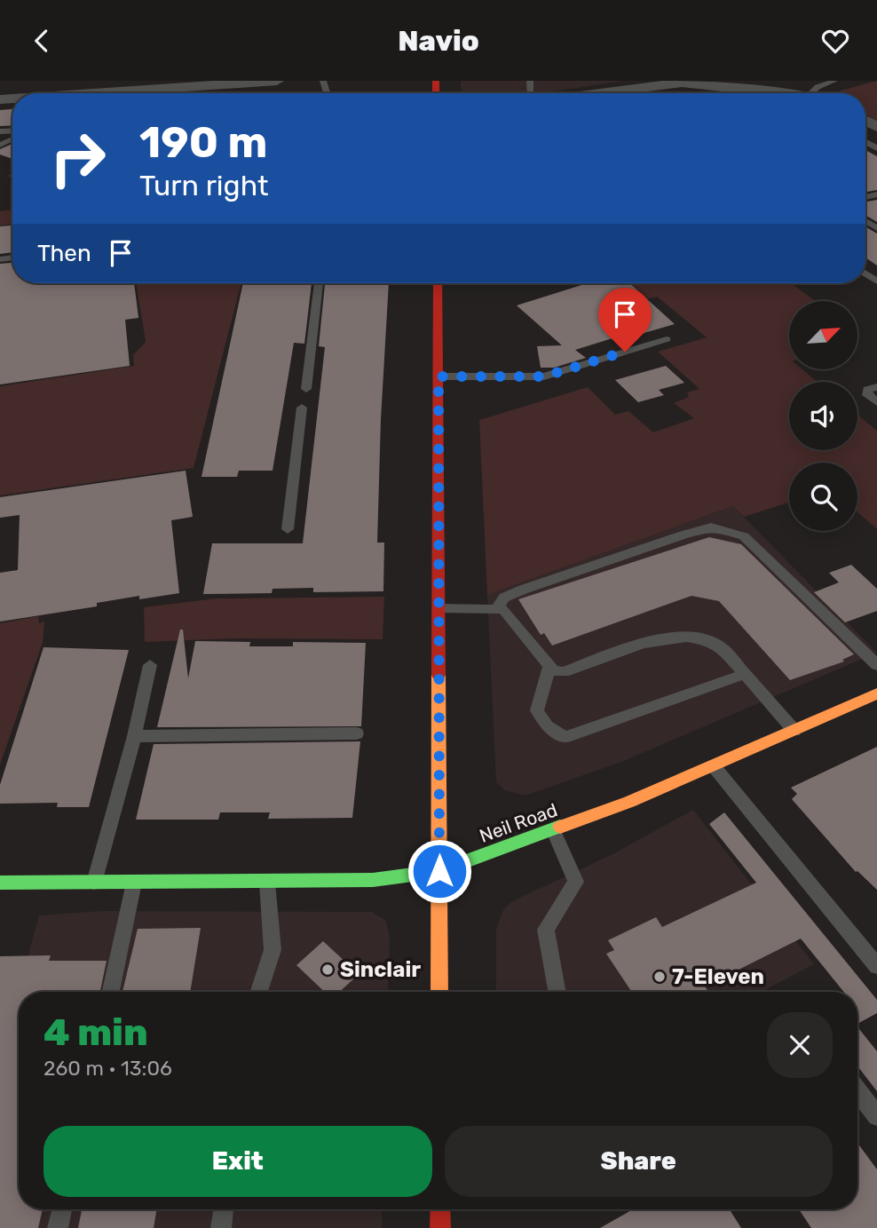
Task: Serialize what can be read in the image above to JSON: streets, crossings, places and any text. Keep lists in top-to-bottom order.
{
  "streets": {
    "street": ["Neil Road"]
  },
  "places": ["Sinclair", "7-Eleven"],
  "north": "top right",
  "page": {
    "header": "Navio",
    "turn": ["190 m", "Turn right"],
    "then": "Then",
    "heading": ["4 min", "260 m · 13:06"],
    "buttons": ["Exit", "Share"]
  }
}
